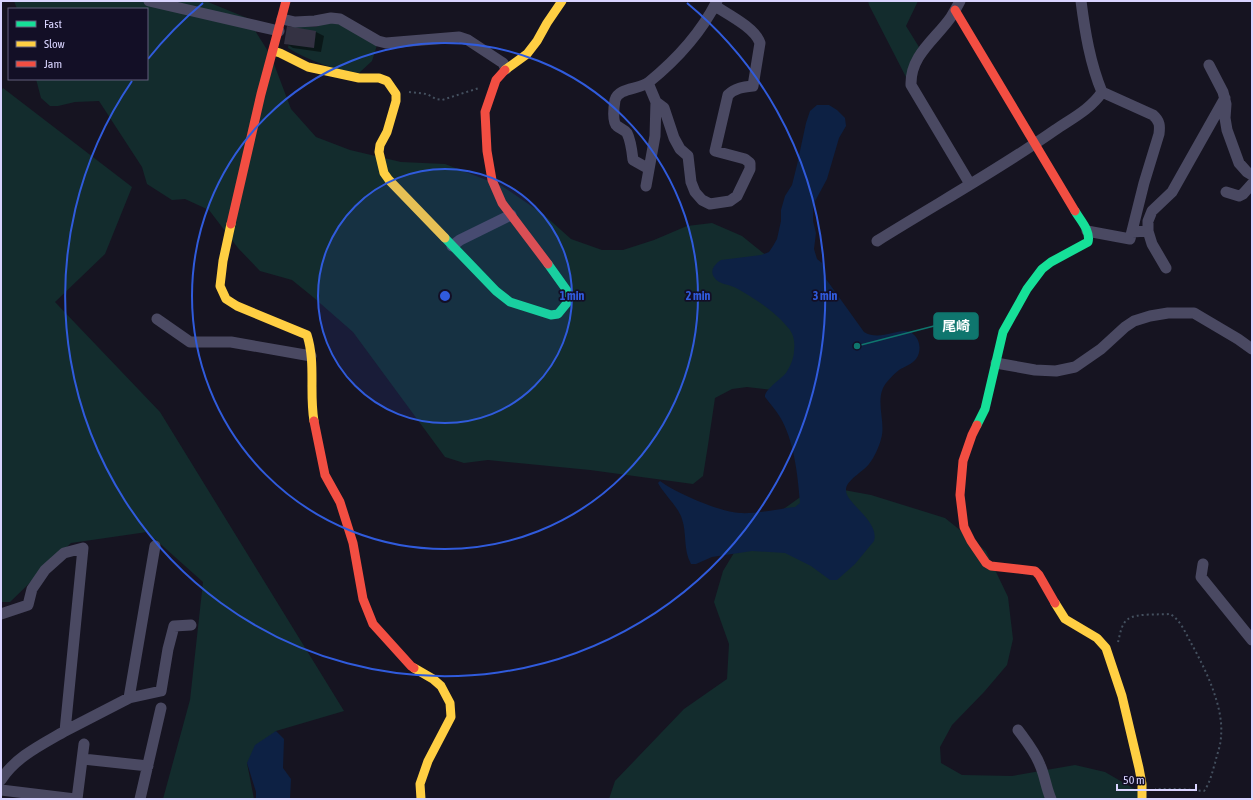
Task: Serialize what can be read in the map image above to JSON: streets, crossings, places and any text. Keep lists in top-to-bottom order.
{
  "places": ["尾崎"],
  "legend": ["Fast", "Slow", "Jam"],
  "scale_bar": "50 m",
  "rings": ["1 min", "2 min", "3 min"]
}
